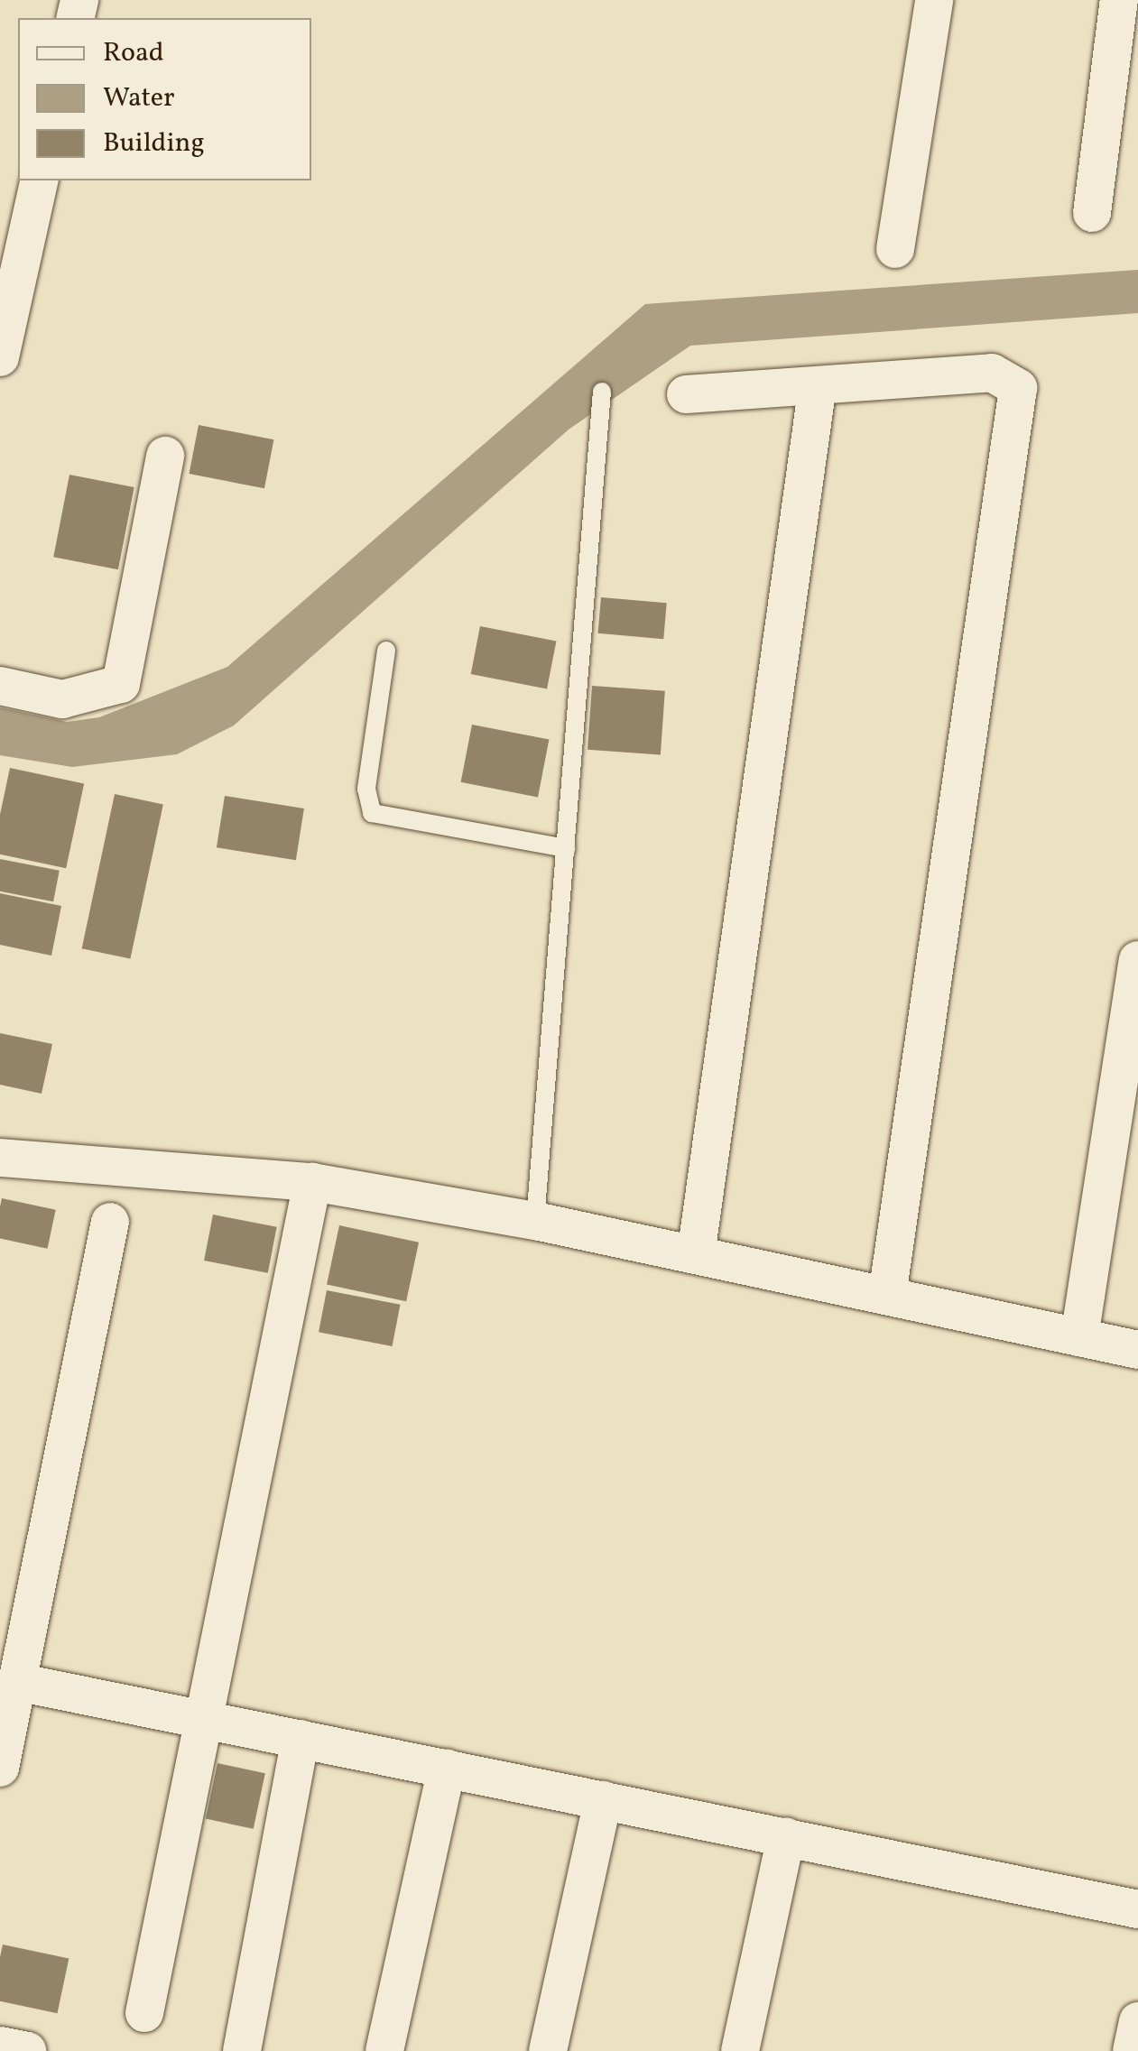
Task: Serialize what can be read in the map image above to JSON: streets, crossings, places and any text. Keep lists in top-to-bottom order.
{
  "legend": ["Road", "Water", "Building"]
}
